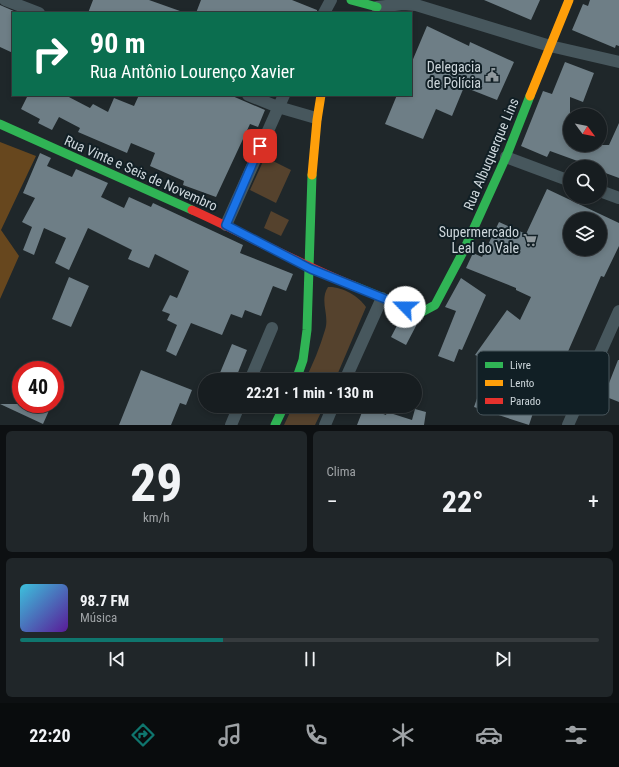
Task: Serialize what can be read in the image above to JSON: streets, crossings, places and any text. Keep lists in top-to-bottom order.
{
  "streets": {
    "street": ["Rua Albuquerque Lins", "Rua Vinte e Seis de Novembro"]
  },
  "crossings": [
    ["Rua Albuquerque Lins", "Rua Vinte e Seis de Novembro"]
  ],
  "places": {
    "public building": ["Delegacia de Polícia"],
    "supermarket": ["Supermercado Leal do Vale"]
  },
  "legend": ["Livre", "Lento", "Parado"],
  "north": "bottom right",
  "page": {
    "turn": ["90 m", "Rua Antônio Lourenço Xavier"],
    "limit": "40",
    "trip": "22:21 · 1 min · 130 m",
    "tile": [
      ["29", "km/h"],
      "Clima"
    ],
    "heat": ["−", "22°", "+"],
    "song": ["98.7 FM", "Música"],
    "tabs": "22:20"
  }
}
